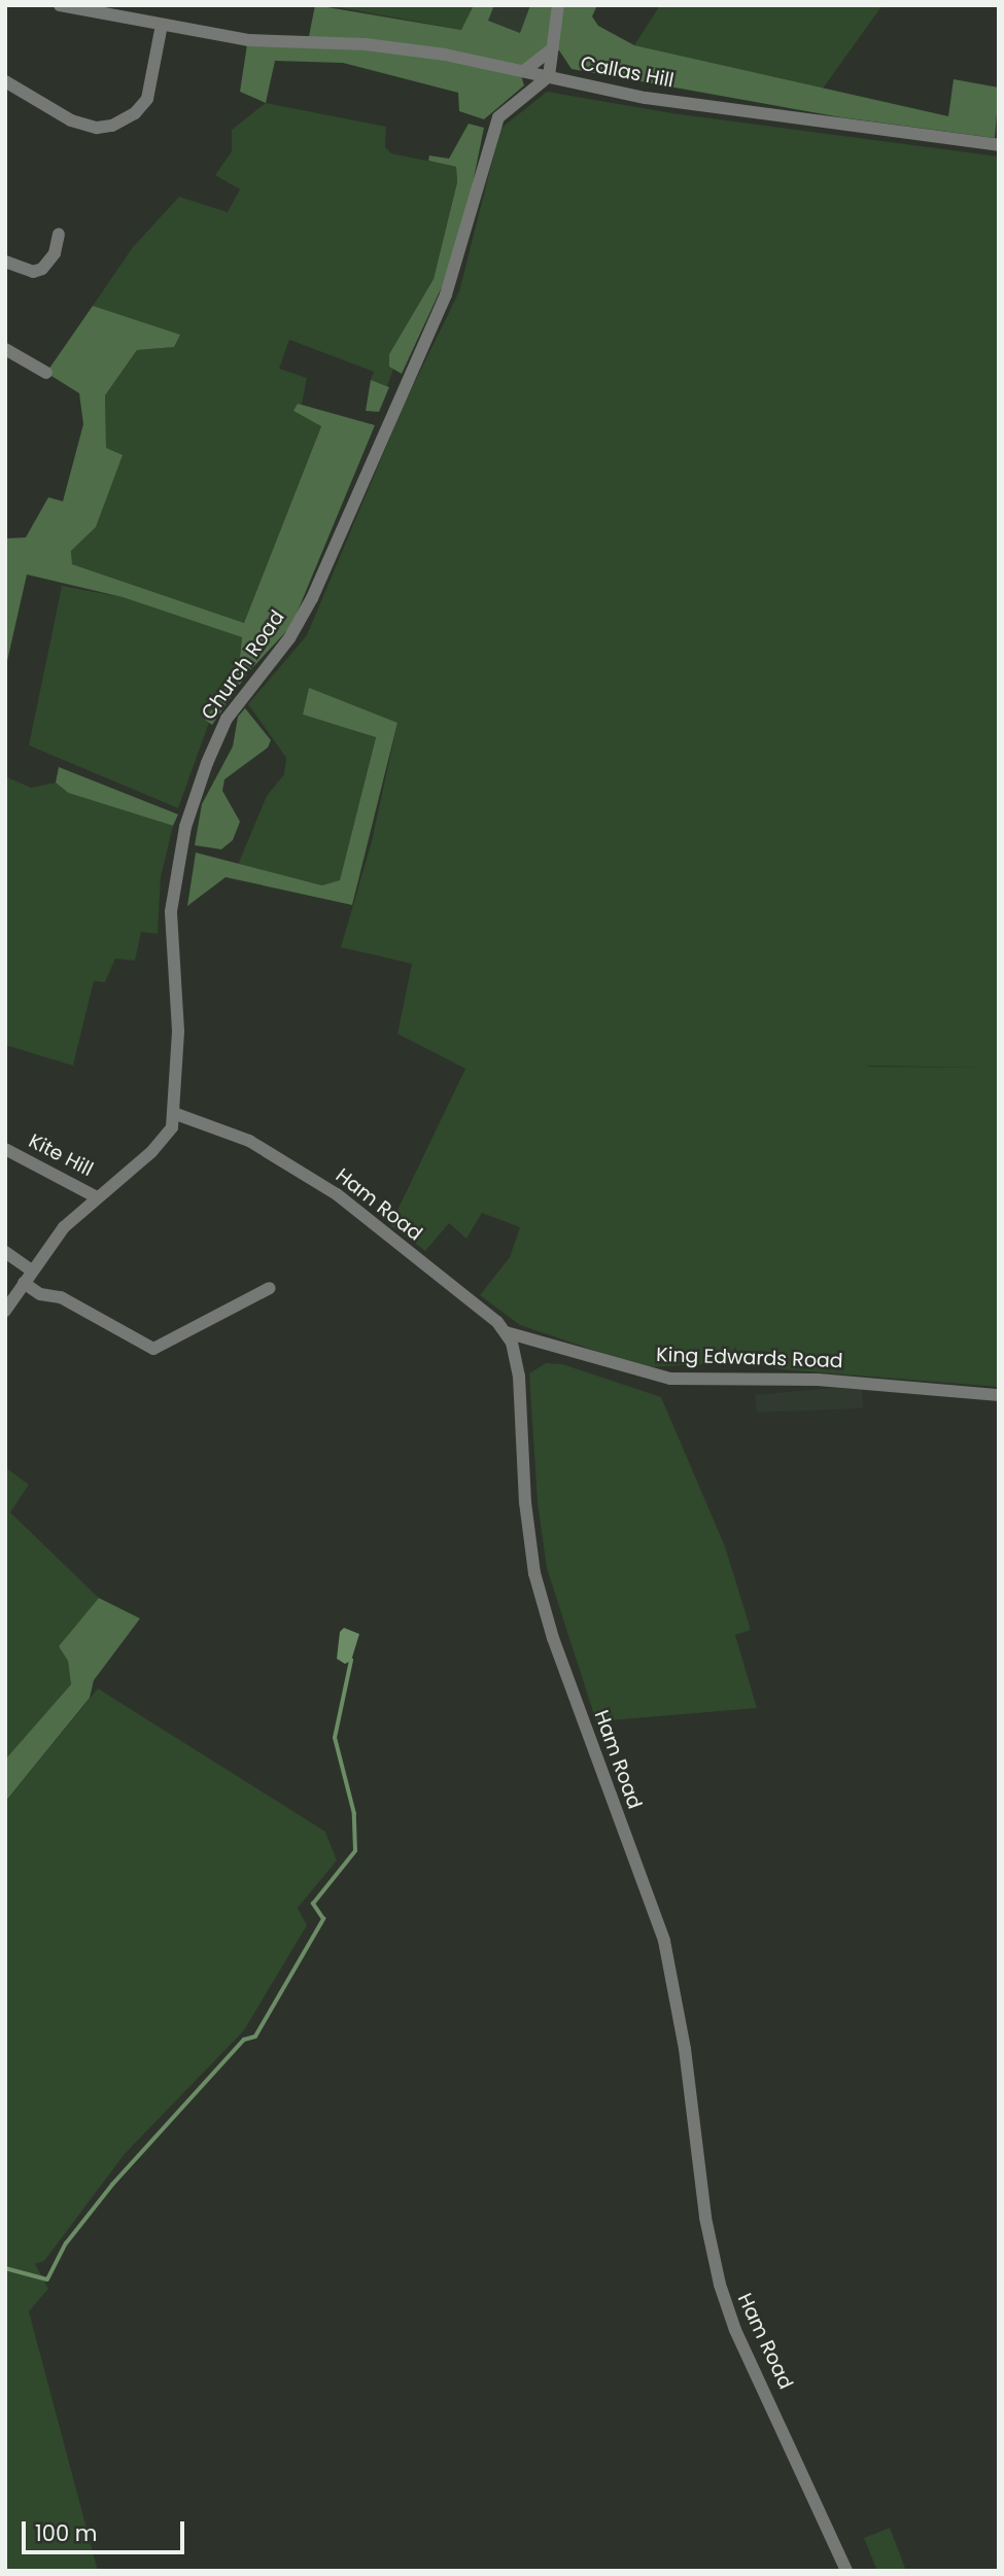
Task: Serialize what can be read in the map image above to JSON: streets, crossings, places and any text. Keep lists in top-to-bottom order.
{
  "streets": {
    "street": [
      "Callas Hill",
      "Church Road",
      "Kite Hill",
      "Ham Road",
      "King Edwards Road"
    ]
  },
  "crossings": [
    ["Callas Hill", "Church Road"],
    ["Church Road", "Ham Road"],
    ["Ham Road", "King Edwards Road"]
  ],
  "scale_bar": "100 m"
}
